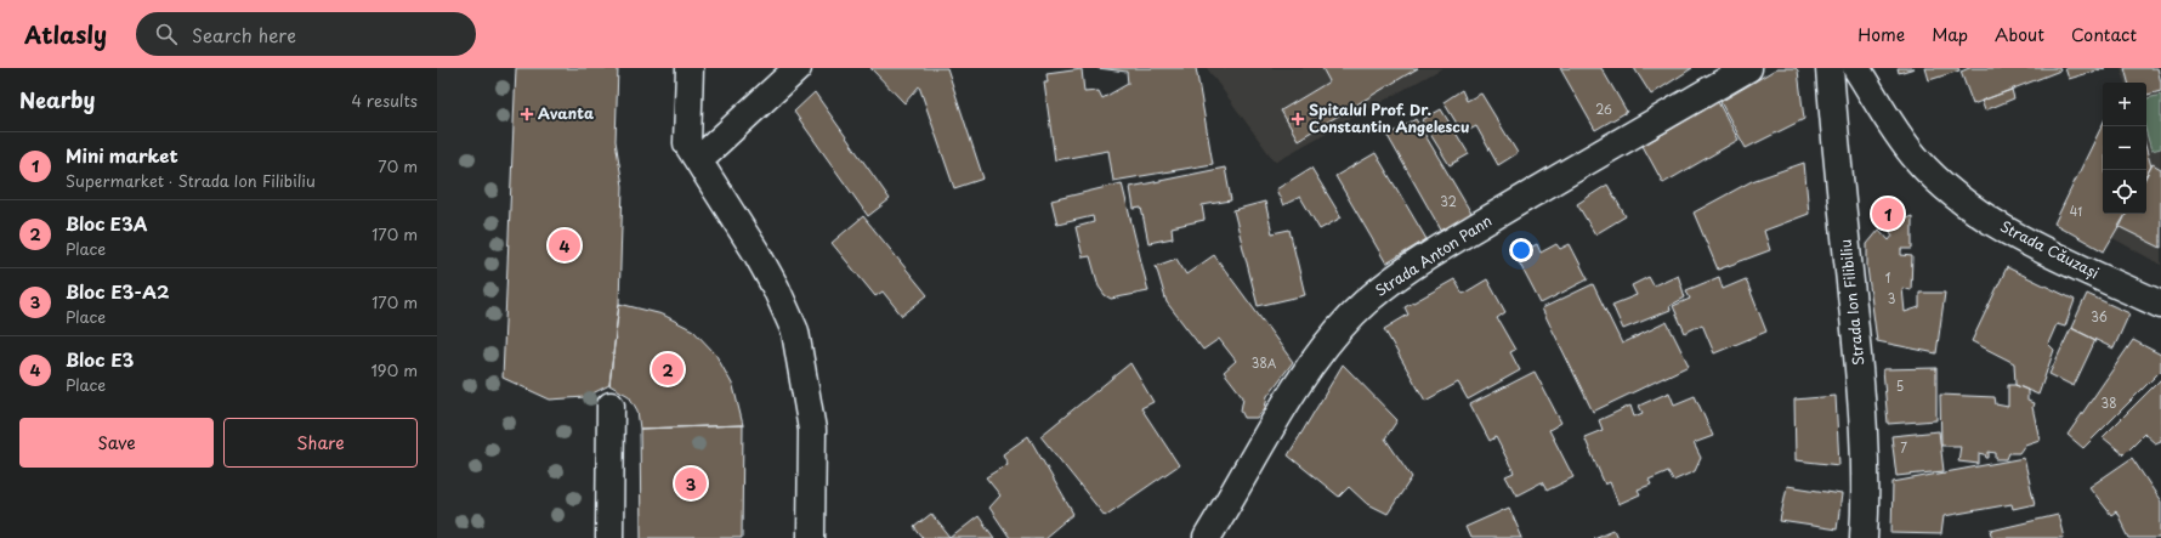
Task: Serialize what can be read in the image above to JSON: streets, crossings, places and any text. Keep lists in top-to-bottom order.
{
  "streets": {
    "street": ["Strada Căuzași", "Strada Anton Pann", "Strada Ion Filibiliu"]
  },
  "places": {
    "health": ["Avanta", "Spitalul Prof. Dr. Constantin Angelescu"]
  },
  "house_numbers": [
    "26",
    "32",
    "41",
    "1",
    "3",
    "36",
    "38A",
    "5",
    "38",
    "7"
  ],
  "page": {
    "header": "Atlasly",
    "search": "Search here",
    "nav": [
      "Home",
      "Map",
      "About",
      "Contact"
    ],
    "heading": ["Nearby", "4 results"],
    "map_buttons": ["+", "−"],
    "list": [
      {
        "mark": "1",
        "name": "Mini market",
        "note": "Supermarket · Strada Ion Filibiliu",
        "value": "70 m"
      },
      {
        "mark": "2",
        "name": "Bloc E3A",
        "note": "Place",
        "value": "170 m"
      },
      {
        "mark": "3",
        "name": "Bloc E3-A2",
        "note": "Place",
        "value": "170 m"
      },
      {
        "mark": "4",
        "name": "Bloc E3",
        "note": "Place",
        "value": "190 m"
      }
    ],
    "pins": [
      "1",
      "4",
      "2",
      "3"
    ],
    "buttons": ["Save", "Share"]
  }
}
